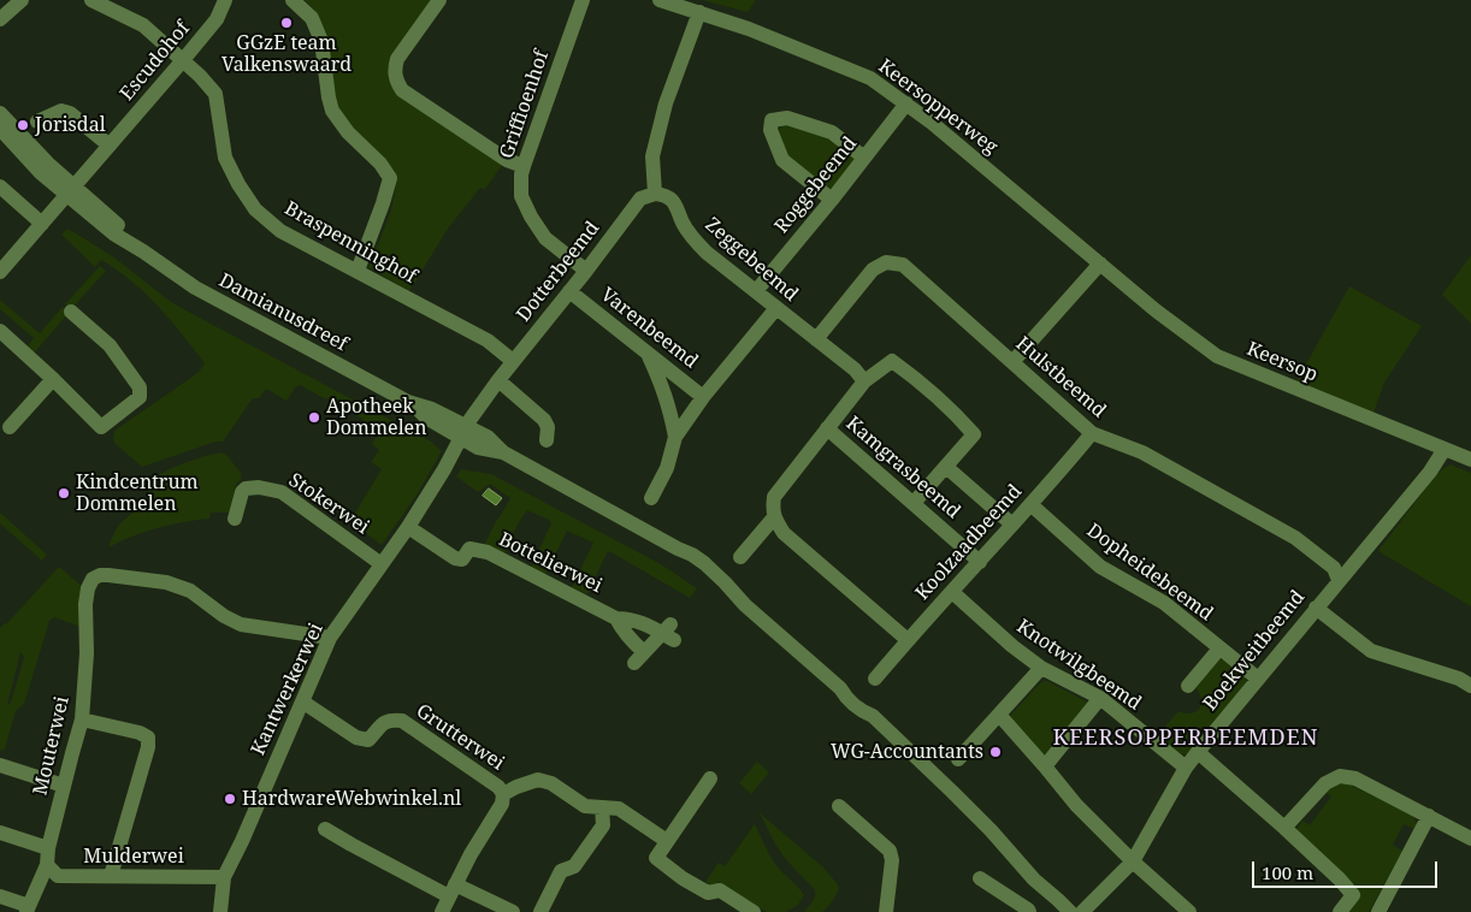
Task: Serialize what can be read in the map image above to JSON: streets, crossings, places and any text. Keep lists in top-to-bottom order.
{
  "streets": {
    "street": [
      "Escudohof",
      "Griffioenhof",
      "Keersopperweg",
      "Roggebeemd",
      "Braspenninghof",
      "Zeggebeemd",
      "Dotterbeemd",
      "Damianusdreef",
      "Varenbeemd",
      "Keersop",
      "Hulstbeemd",
      "Kamgrasbeemd",
      "Stokerwei",
      "Koolzaadbeemd",
      "Bottelierwei",
      "Dopheidebeemd",
      "Boekweitbeemd",
      "Knotwilgbeemd",
      "Kantwerkerwei",
      "Grutterwei",
      "Mouterwei",
      "Mulderwei"
    ]
  },
  "crossings": [
    ["Escudohof", "Braspenninghof"],
    ["Escudohof", "Damianusdreef"],
    ["Griffioenhof", "Dotterbeemd"],
    ["Keersopperweg", "Roggebeemd"],
    ["Keersopperweg", "Keersop"],
    ["Roggebeemd", "Zeggebeemd"],
    ["Braspenninghof", "Dotterbeemd"],
    ["Zeggebeemd", "Dotterbeemd"],
    ["Zeggebeemd", "Hulstbeemd"],
    ["Dotterbeemd", "Damianusdreef"],
    ["Dotterbeemd", "Varenbeemd"],
    ["Dotterbeemd", "Kantwerkerwei"],
    ["Damianusdreef", "Kantwerkerwei"],
    ["Keersop", "Boekweitbeemd"],
    ["Hulstbeemd", "Koolzaadbeemd"],
    ["Hulstbeemd", "Boekweitbeemd"],
    ["Kamgrasbeemd", "Koolzaadbeemd"],
    ["Stokerwei", "Kantwerkerwei"],
    ["Koolzaadbeemd", "Dopheidebeemd"],
    ["Koolzaadbeemd", "Knotwilgbeemd"],
    ["Bottelierwei", "Kantwerkerwei"],
    ["Dopheidebeemd", "Boekweitbeemd"],
    ["Boekweitbeemd", "Knotwilgbeemd"],
    ["Kantwerkerwei", "Grutterwei"],
    ["Kantwerkerwei", "Mouterwei"],
    ["Kantwerkerwei", "Mulderwei"],
    ["Mouterwei", "Mulderwei"]
  ],
  "districts": ["KEERSOPPERBEEMDEN"],
  "places": [
    "GGzE team Valkenswaard",
    "Jorisdal",
    "Apotheek Dommelen",
    "Kindcentrum Dommelen",
    "WG-Accountants",
    "HardwareWebwinkel.nl"
  ],
  "scale_bar": "100 m"
}
